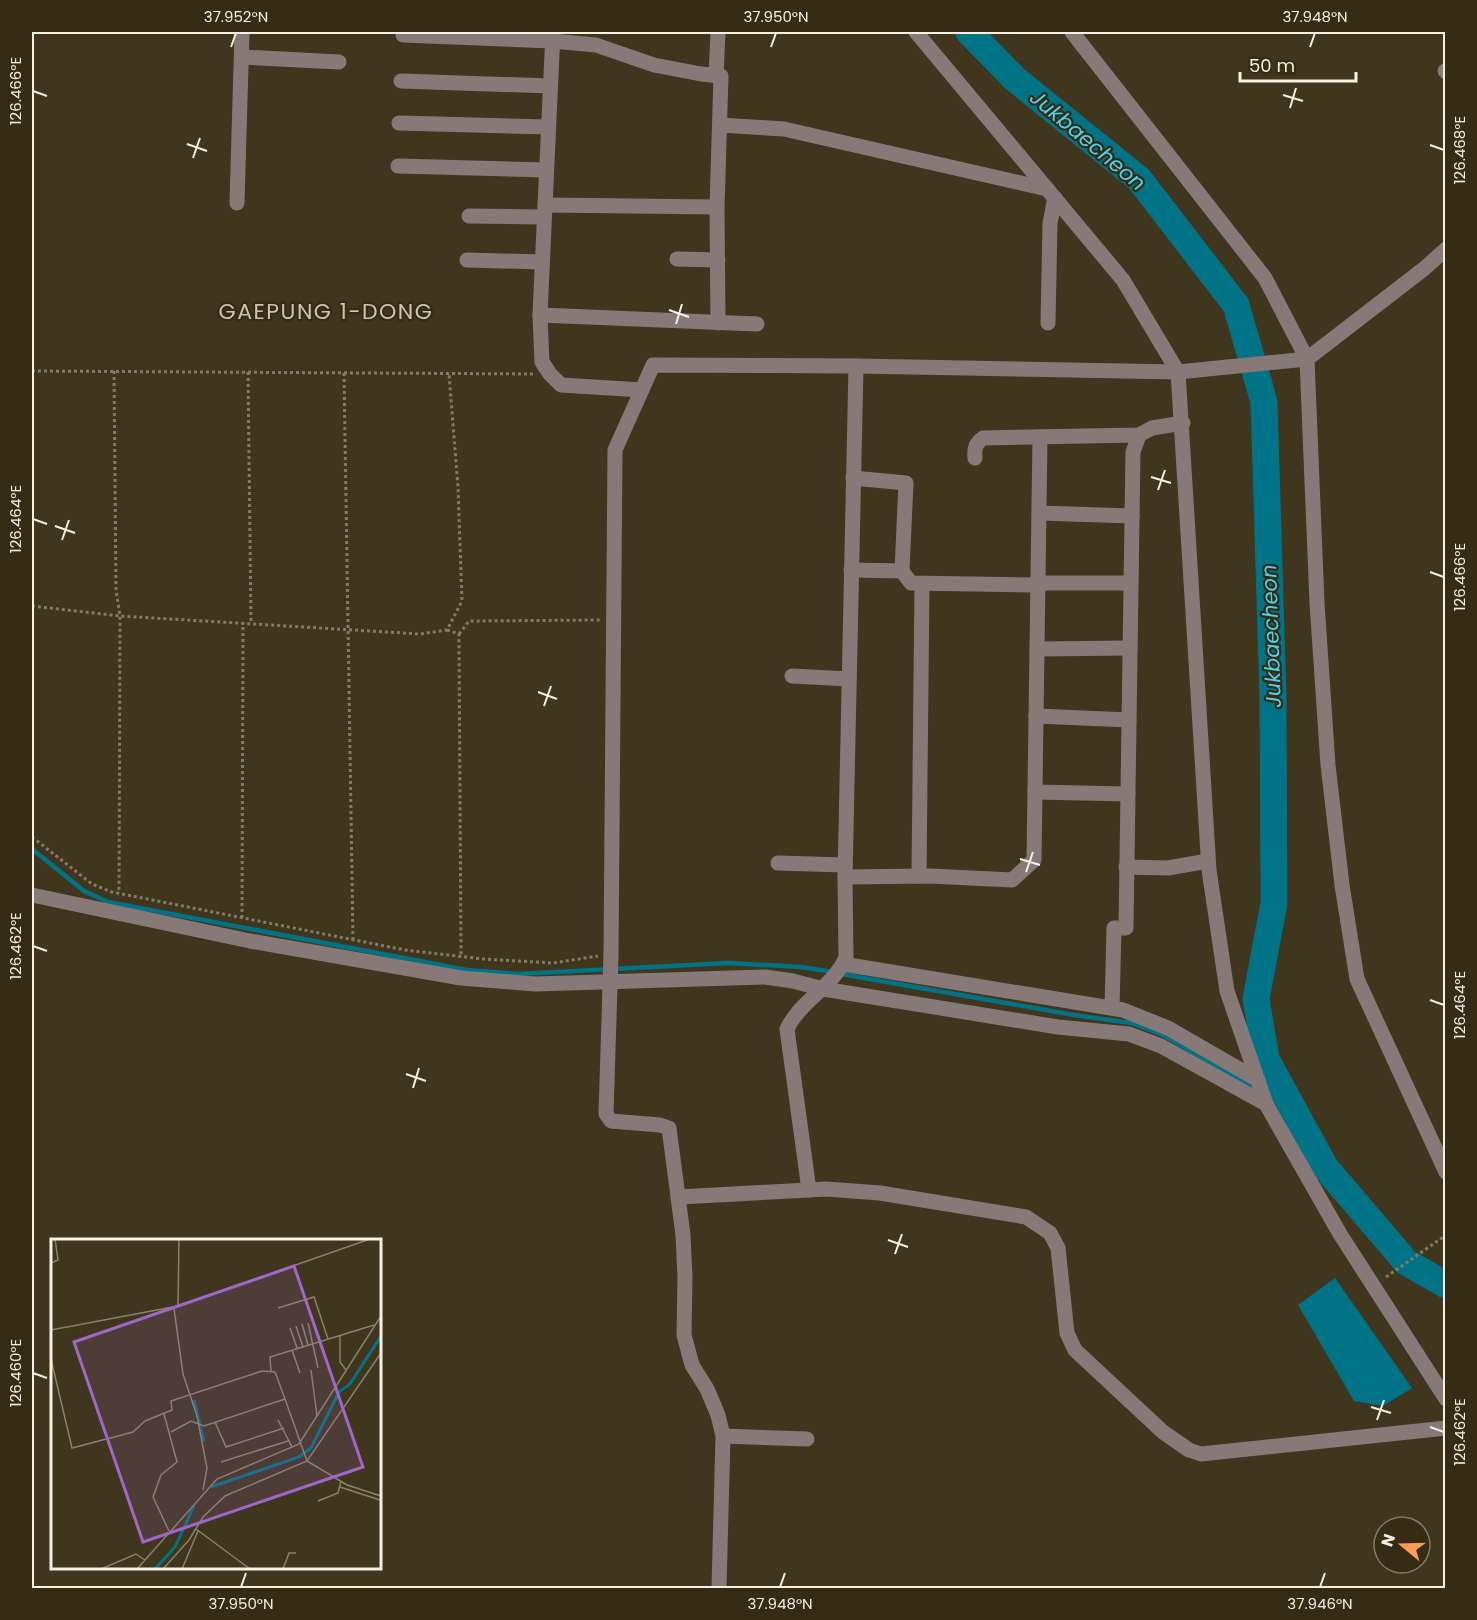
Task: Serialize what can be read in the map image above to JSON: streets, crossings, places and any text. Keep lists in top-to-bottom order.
{
  "districts": ["GAEPUNG 1-DONG"],
  "water": ["Jukbaecheon"],
  "scale_bar": "50 m",
  "north": "left",
  "coordinates": [
    "37.952°N",
    "37.950°N",
    "37.948°N",
    "126.466°E",
    "126.468°E",
    "126.464°E",
    "126.462°E",
    "126.460°E",
    "37.946°N"
  ]
}
